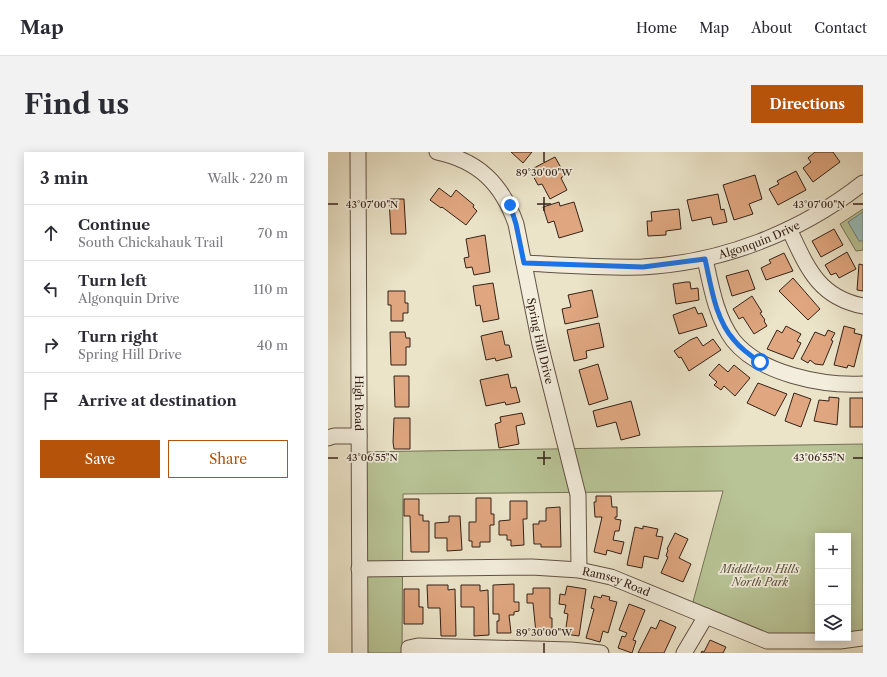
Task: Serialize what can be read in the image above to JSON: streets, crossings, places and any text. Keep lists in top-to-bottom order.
{
  "streets": {
    "street": [
      "Algonquin Drive",
      "Spring Hill Drive",
      "High Road",
      "Ramsey Road"
    ]
  },
  "crossings": [
    ["Algonquin Drive", "Spring Hill Drive"],
    ["Spring Hill Drive", "Ramsey Road"],
    ["High Road", "Ramsey Road"]
  ],
  "parks": ["Middleton Hills North Park"],
  "page": {
    "header": "Map",
    "nav": [
      "Home",
      "Map",
      "About",
      "Contact"
    ],
    "buttons": [
      "Directions",
      ["Save", "Share"]
    ],
    "title": "Find us",
    "heading": ["3 min", "Walk · 220 m"],
    "list": [
      ["Continue", "South Chickahauk Trail", "70 m"],
      ["Turn left", "Algonquin Drive", "110 m"],
      ["Turn right", "Spring Hill Drive", "40 m"],
      "Arrive at destination"
    ],
    "map_buttons": ["+", "−"]
  },
  "coordinates": ["89°30'00\"W", "43°07'00\"N", "43°06'55\"N"]
}
